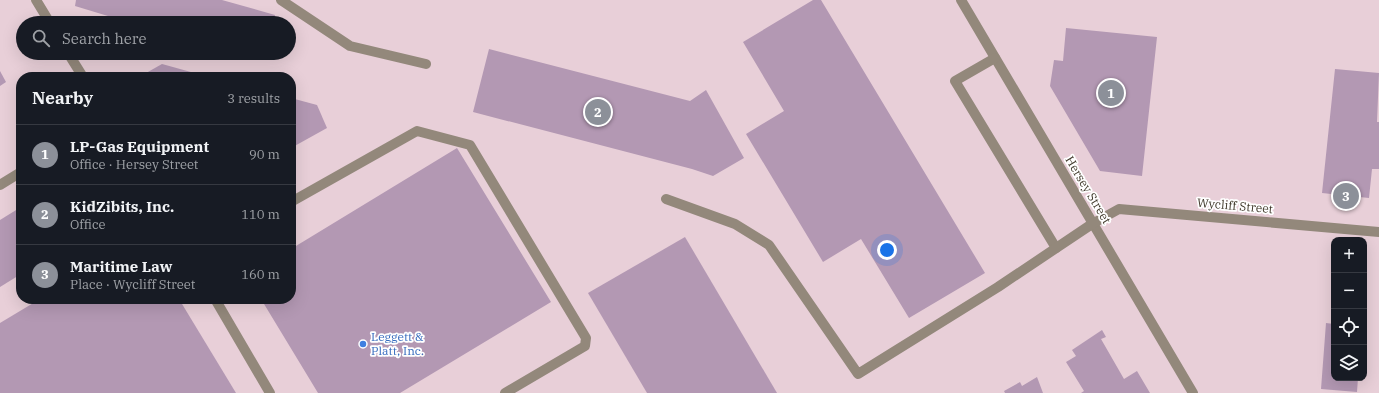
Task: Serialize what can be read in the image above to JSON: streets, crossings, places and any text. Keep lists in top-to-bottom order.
{
  "streets": {
    "street": ["Hersey Street", "Wycliff Street"]
  },
  "crossings": [
    ["Hersey Street", "Wycliff Street"]
  ],
  "places": ["Leggett & Platt, Inc."],
  "page": {
    "search": "Search here",
    "heading": ["Nearby", "3 results"],
    "pins": ["1", "2", "3"],
    "list": [
      {
        "mark": "1",
        "name": "LP-Gas Equipment",
        "note": "Office · Hersey Street",
        "value": "90 m"
      },
      {
        "mark": "2",
        "name": "KidZibits, Inc.",
        "note": "Office",
        "value": "110 m"
      },
      {
        "mark": "3",
        "name": "Maritime Law",
        "note": "Place · Wycliff Street",
        "value": "160 m"
      }
    ],
    "map_buttons": ["+", "−"]
  }
}
